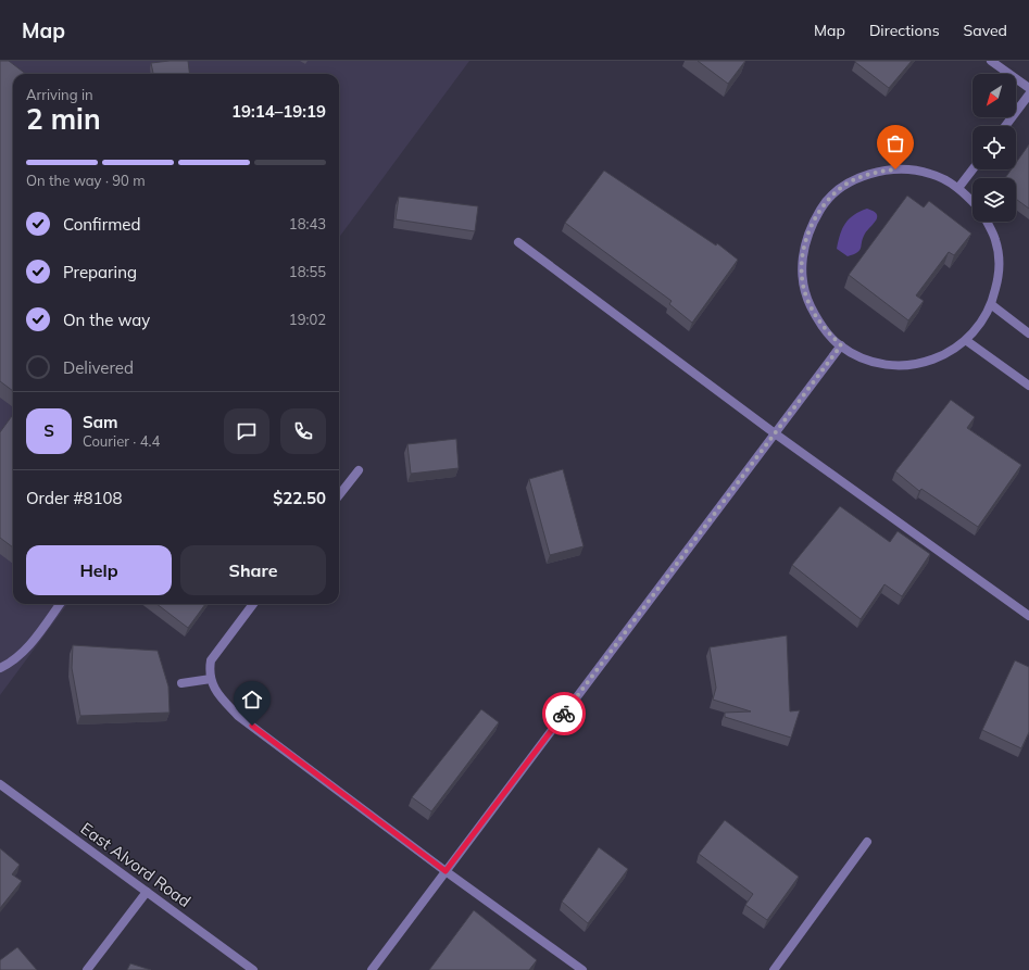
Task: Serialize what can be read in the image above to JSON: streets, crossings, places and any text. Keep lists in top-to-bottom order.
{
  "streets": {
    "street": ["East Alvord Road"]
  },
  "north": "bottom left",
  "page": {
    "header": "Map",
    "nav": ["Map", "Directions", "Saved"],
    "heading": ["2 min", "Arriving in", "19:14–19:19"],
    "panel": [
      "Sam",
      "Courier · 4.4",
      "Order #8108",
      "$22.50"
    ],
    "bar": "On the way · 90 m",
    "list": [
      ["Confirmed", "18:43"],
      ["Preparing", "18:55"],
      ["On the way", "19:02"],
      "Delivered"
    ],
    "round": "S",
    "buttons": ["Help", "Share"]
  }
}
